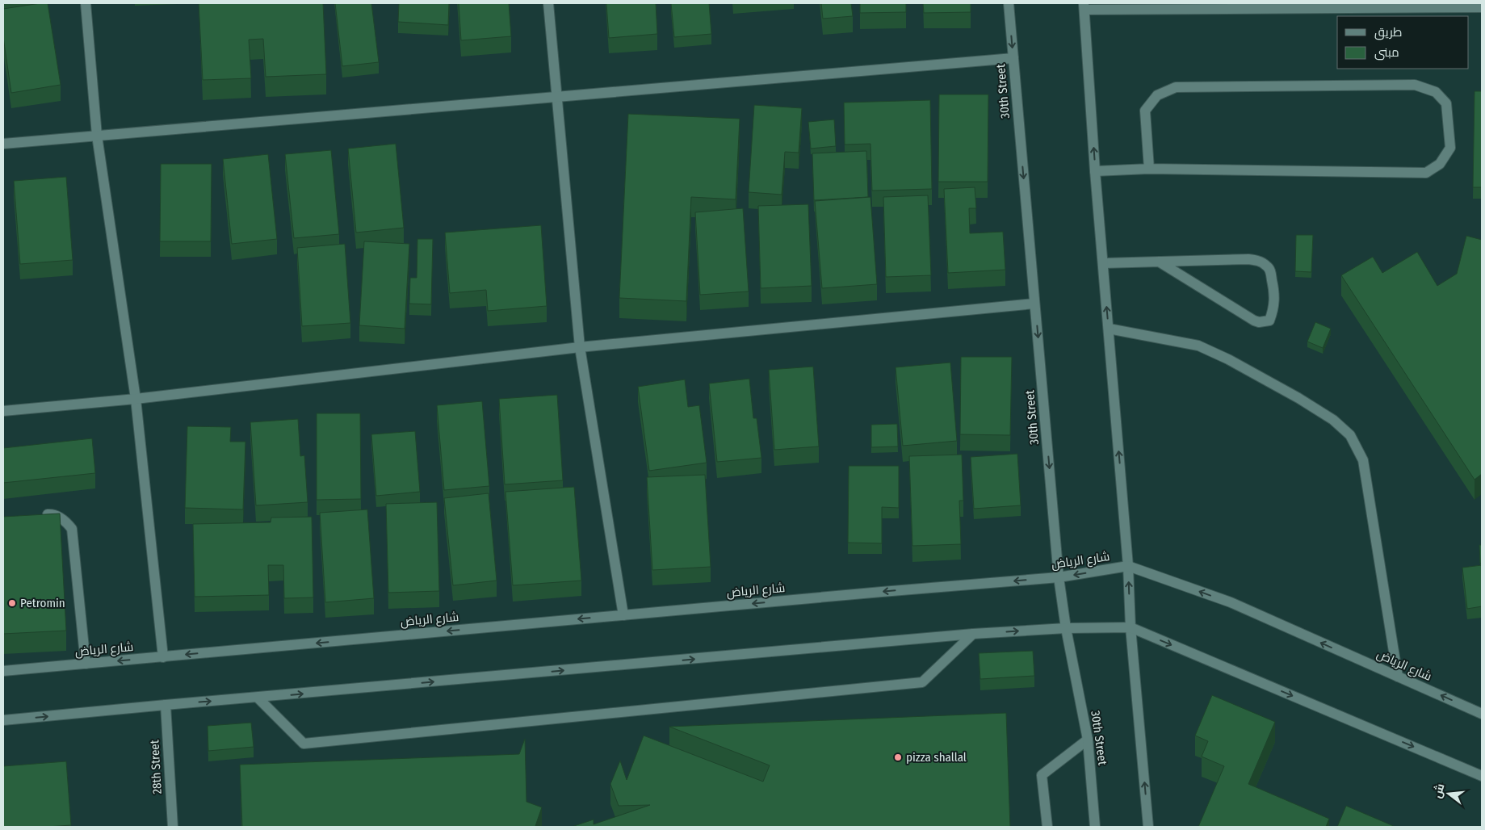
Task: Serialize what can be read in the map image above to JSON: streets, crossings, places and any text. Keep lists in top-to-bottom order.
{
  "streets": {
    "street": ["30th Street", "شارع الرياض", "28th Street"]
  },
  "crossings": [
    ["30th Street", "شارع الرياض"]
  ],
  "places": ["Petromin", "pizza shallal"],
  "legend": ["طريق", "مبنى"],
  "north": "left"
}
